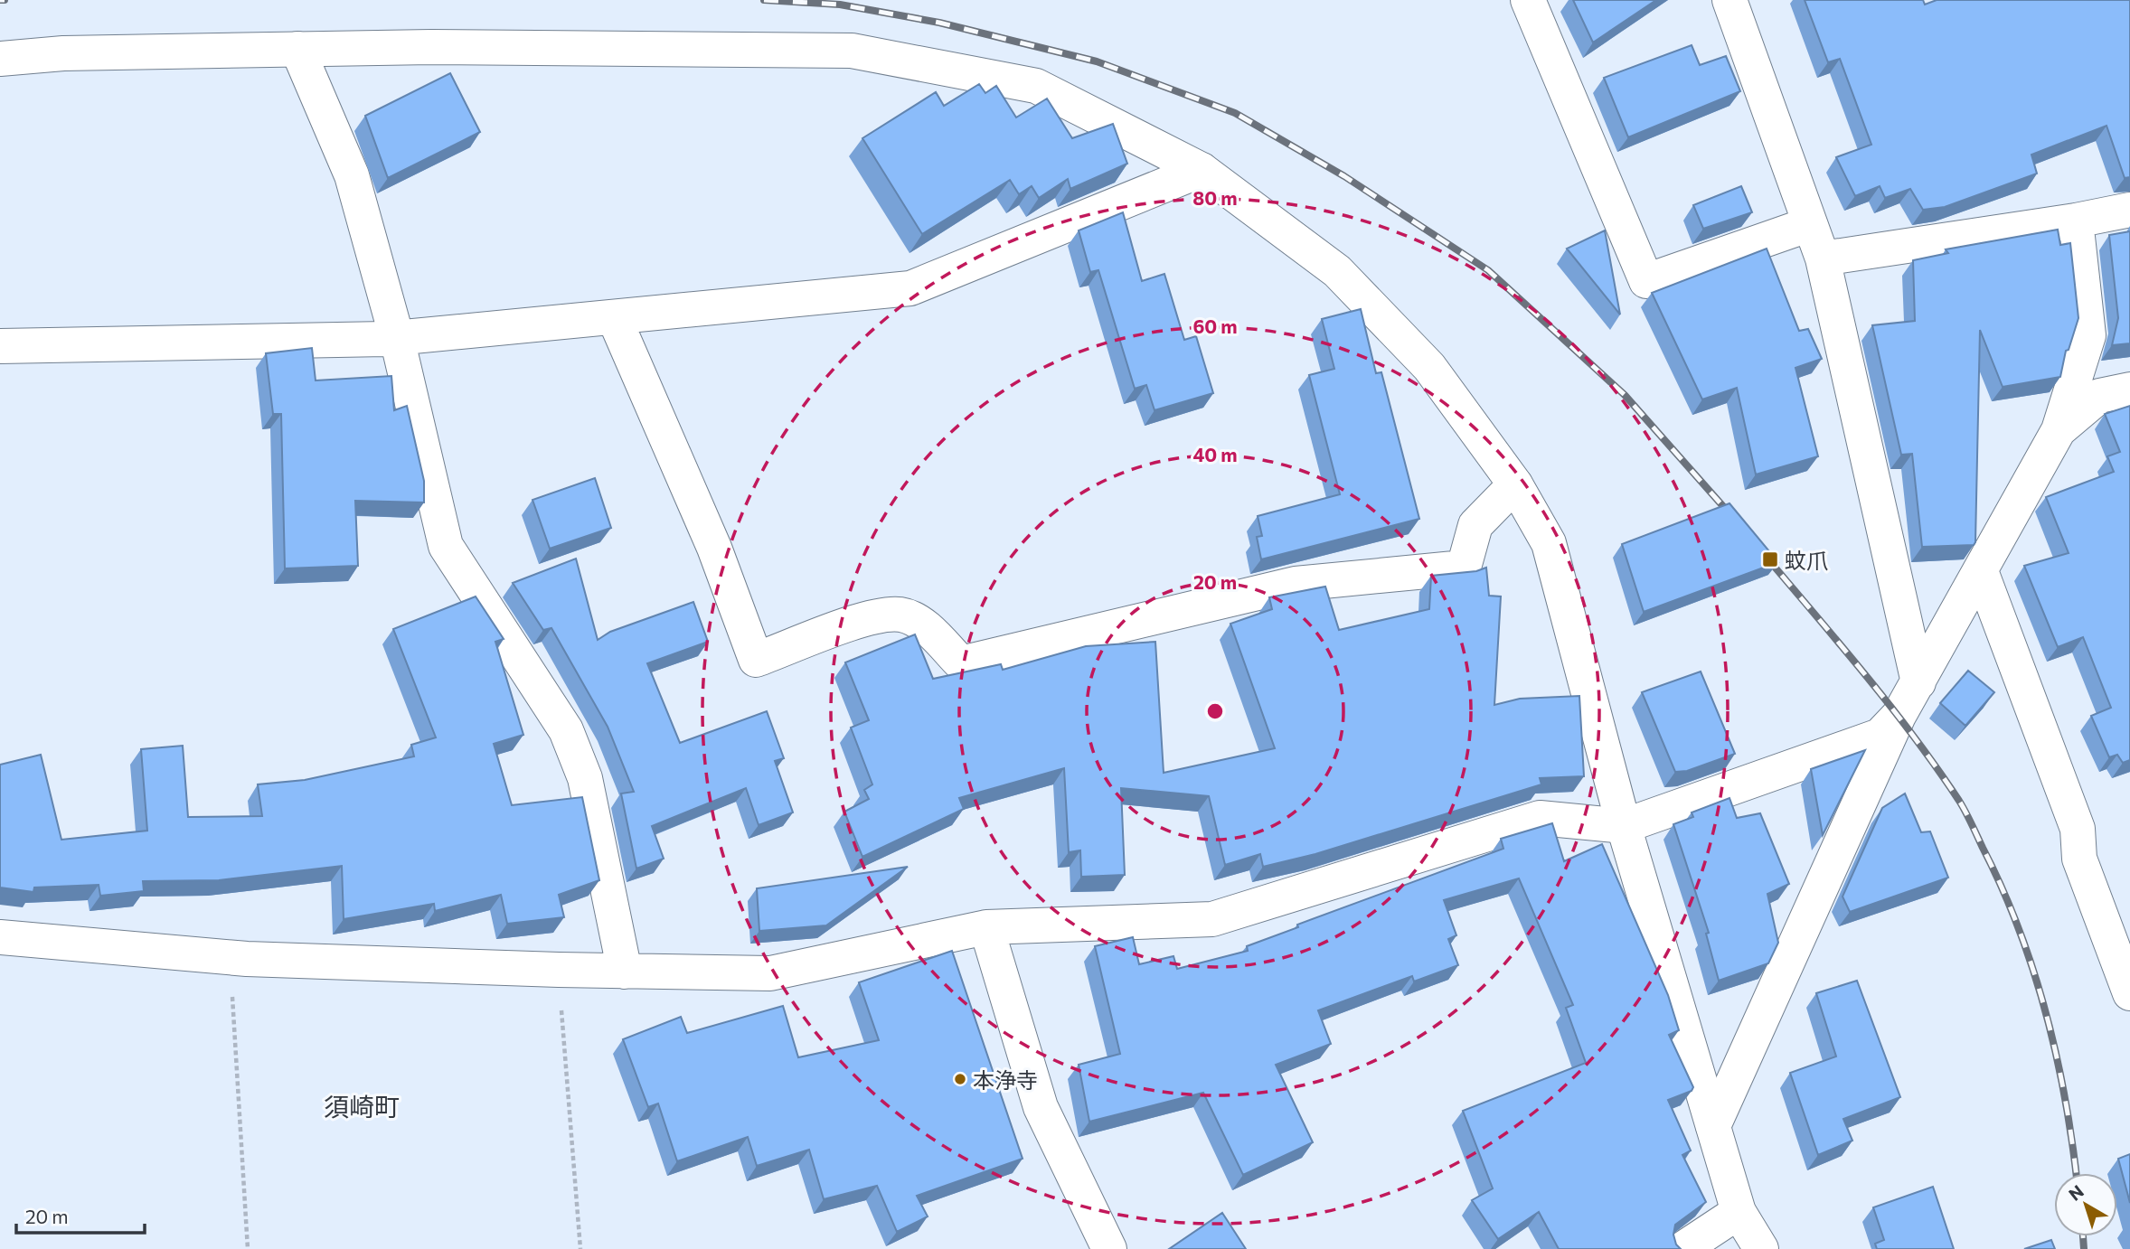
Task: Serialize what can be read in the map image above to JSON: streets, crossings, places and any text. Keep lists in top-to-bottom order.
{
  "districts": ["須崎町"],
  "places": {
    "transit": ["蚊爪"],
    "other": ["本浄寺"]
  },
  "scale_bar": "20 m",
  "north": "top left",
  "rings": [
    "80 m",
    "60 m",
    "40 m",
    "20 m"
  ]
}
